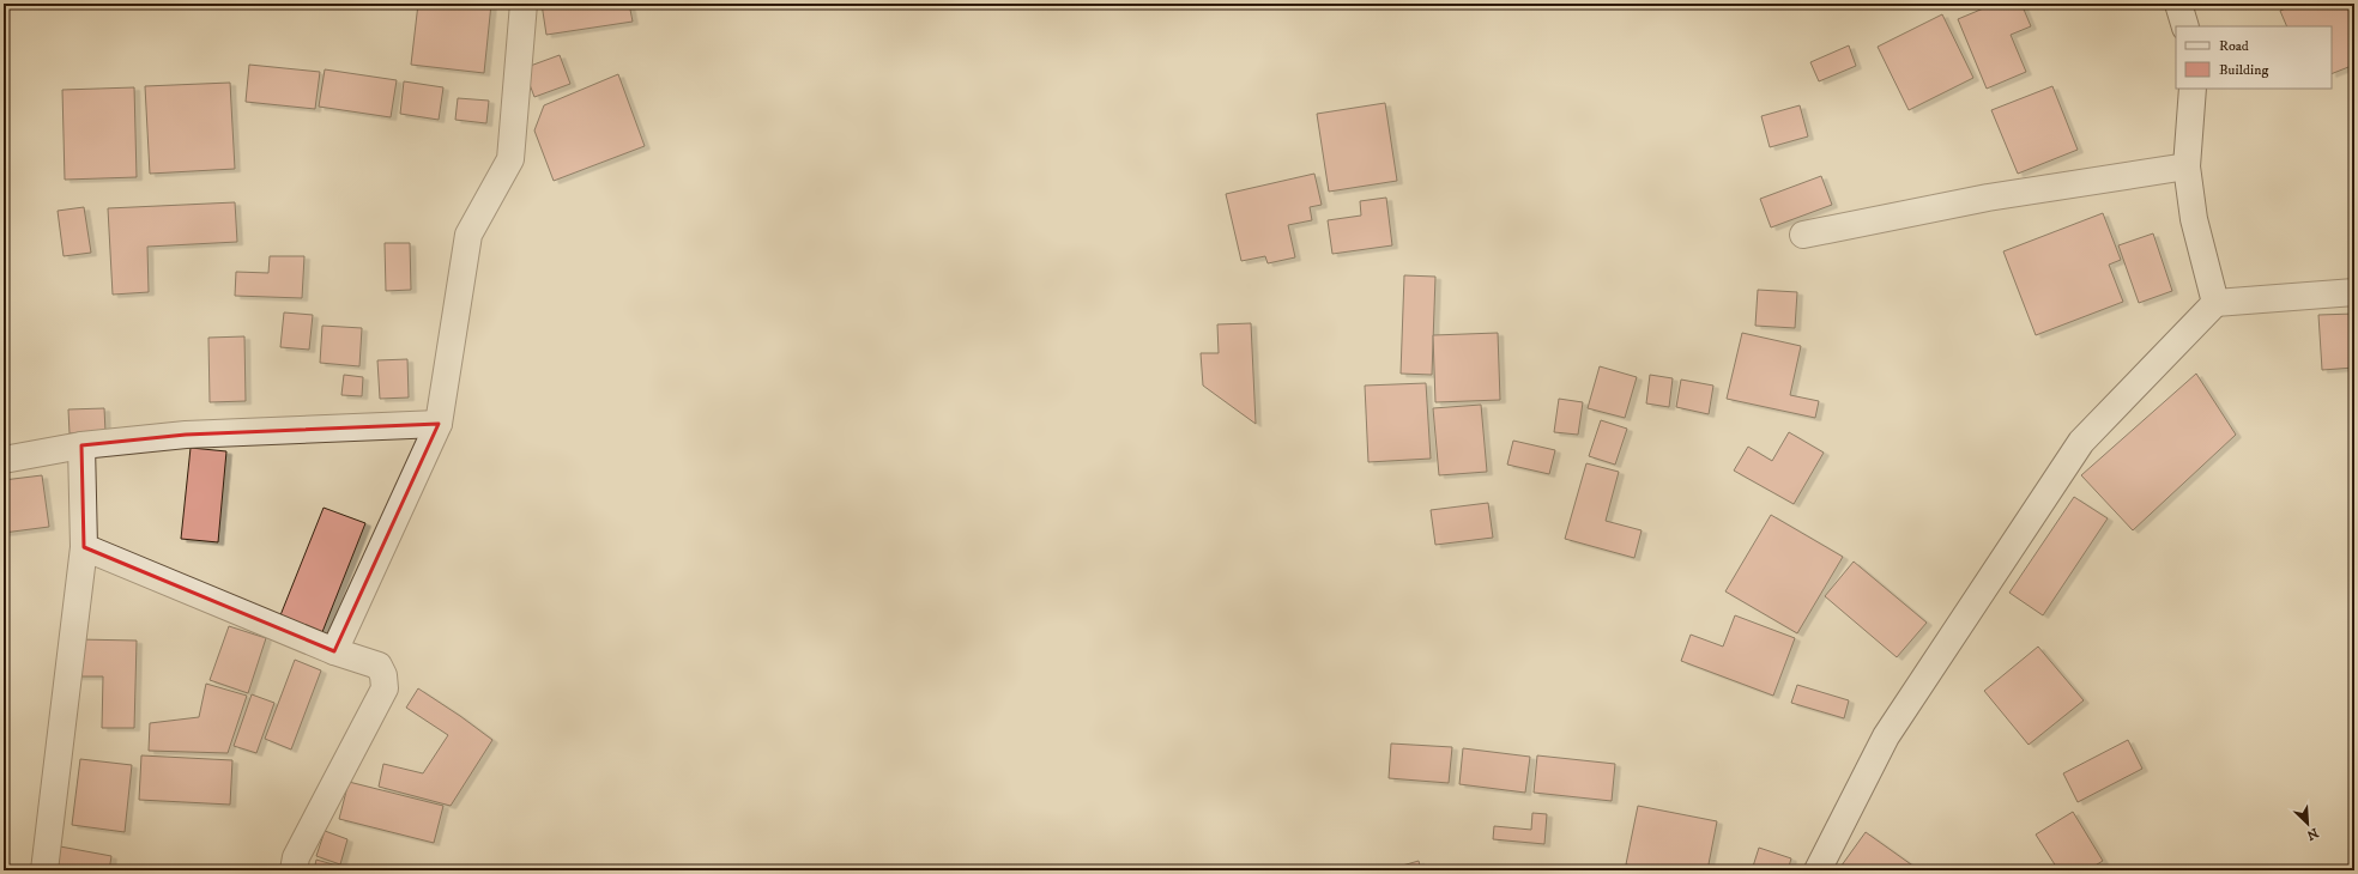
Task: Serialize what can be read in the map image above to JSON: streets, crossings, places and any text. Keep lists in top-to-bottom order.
{
  "legend": ["Road", "Building"],
  "north": "bottom right"
}
